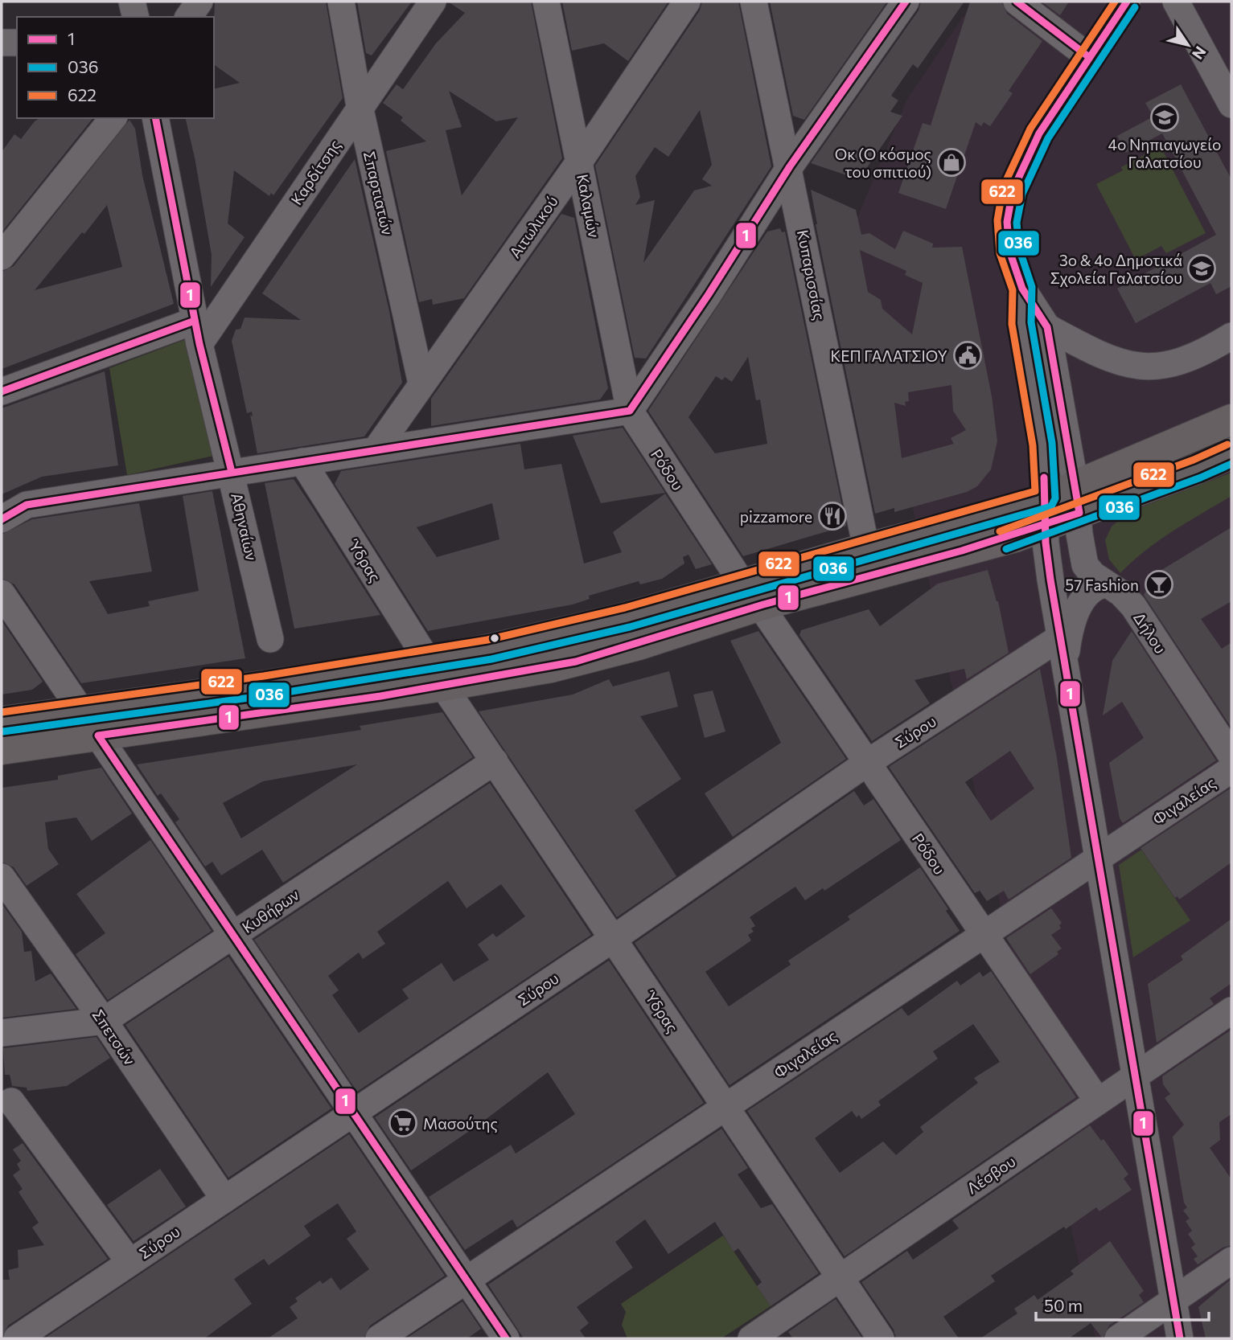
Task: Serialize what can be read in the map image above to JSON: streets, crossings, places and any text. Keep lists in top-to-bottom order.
{
  "streets": {
    "street": [
      "Καρδίτσης",
      "Σπαρτιατών",
      "Καλαμών",
      "Αιτωλικού",
      "Κυπαρισσίας",
      "Ρόδου",
      "Αθηναίων",
      "Ύδρας",
      "Δήλου",
      "Σύρου",
      "Φιγαλείας",
      "Κυθήρων",
      "Σπετσών",
      "Λέσβου"
    ]
  },
  "crossings": [
    ["Καρδίτσης", "Σπαρτιατών"],
    ["Καρδίτσης", "Αθηναίων"],
    ["Σπαρτιατών", "Αιτωλικού"],
    ["Καλαμών", "Αιτωλικού"],
    ["Καλαμών", "Ρόδου"],
    ["Ρόδου", "Σύρου"],
    ["Ρόδου", "Φιγαλείας"],
    ["Ρόδου", "Λέσβου"],
    ["Ύδρας", "Σύρου"],
    ["Ύδρας", "Φιγαλείας"],
    ["Ύδρας", "Κυθήρων"],
    ["Ύδρας", "Λέσβου"],
    ["Σύρου", "Σπετσών"],
    ["Κυθήρων", "Σπετσών"]
  ],
  "places": {
    "school or university": ["4ο Νηπιαγωγείο Γαλατσίου", "3ο & 4ο Δημοτικά Σχολεία Γαλατσίου"],
    "shop": ["Οκ (Ο κόσμος του σπιτιού)"],
    "public building": ["ΚΕΠ ΓΑΛΑΤΣΙΟΥ"],
    "restaurant": ["pizzamore"],
    "bar": ["57 Fashion"],
    "supermarket": ["Μασούτης"]
  },
  "lines": ["transit line 1", "transit line 622", "transit line 036"],
  "legend": ["1", "036", "622"],
  "scale_bar": "50 m",
  "north": "bottom right"
}
